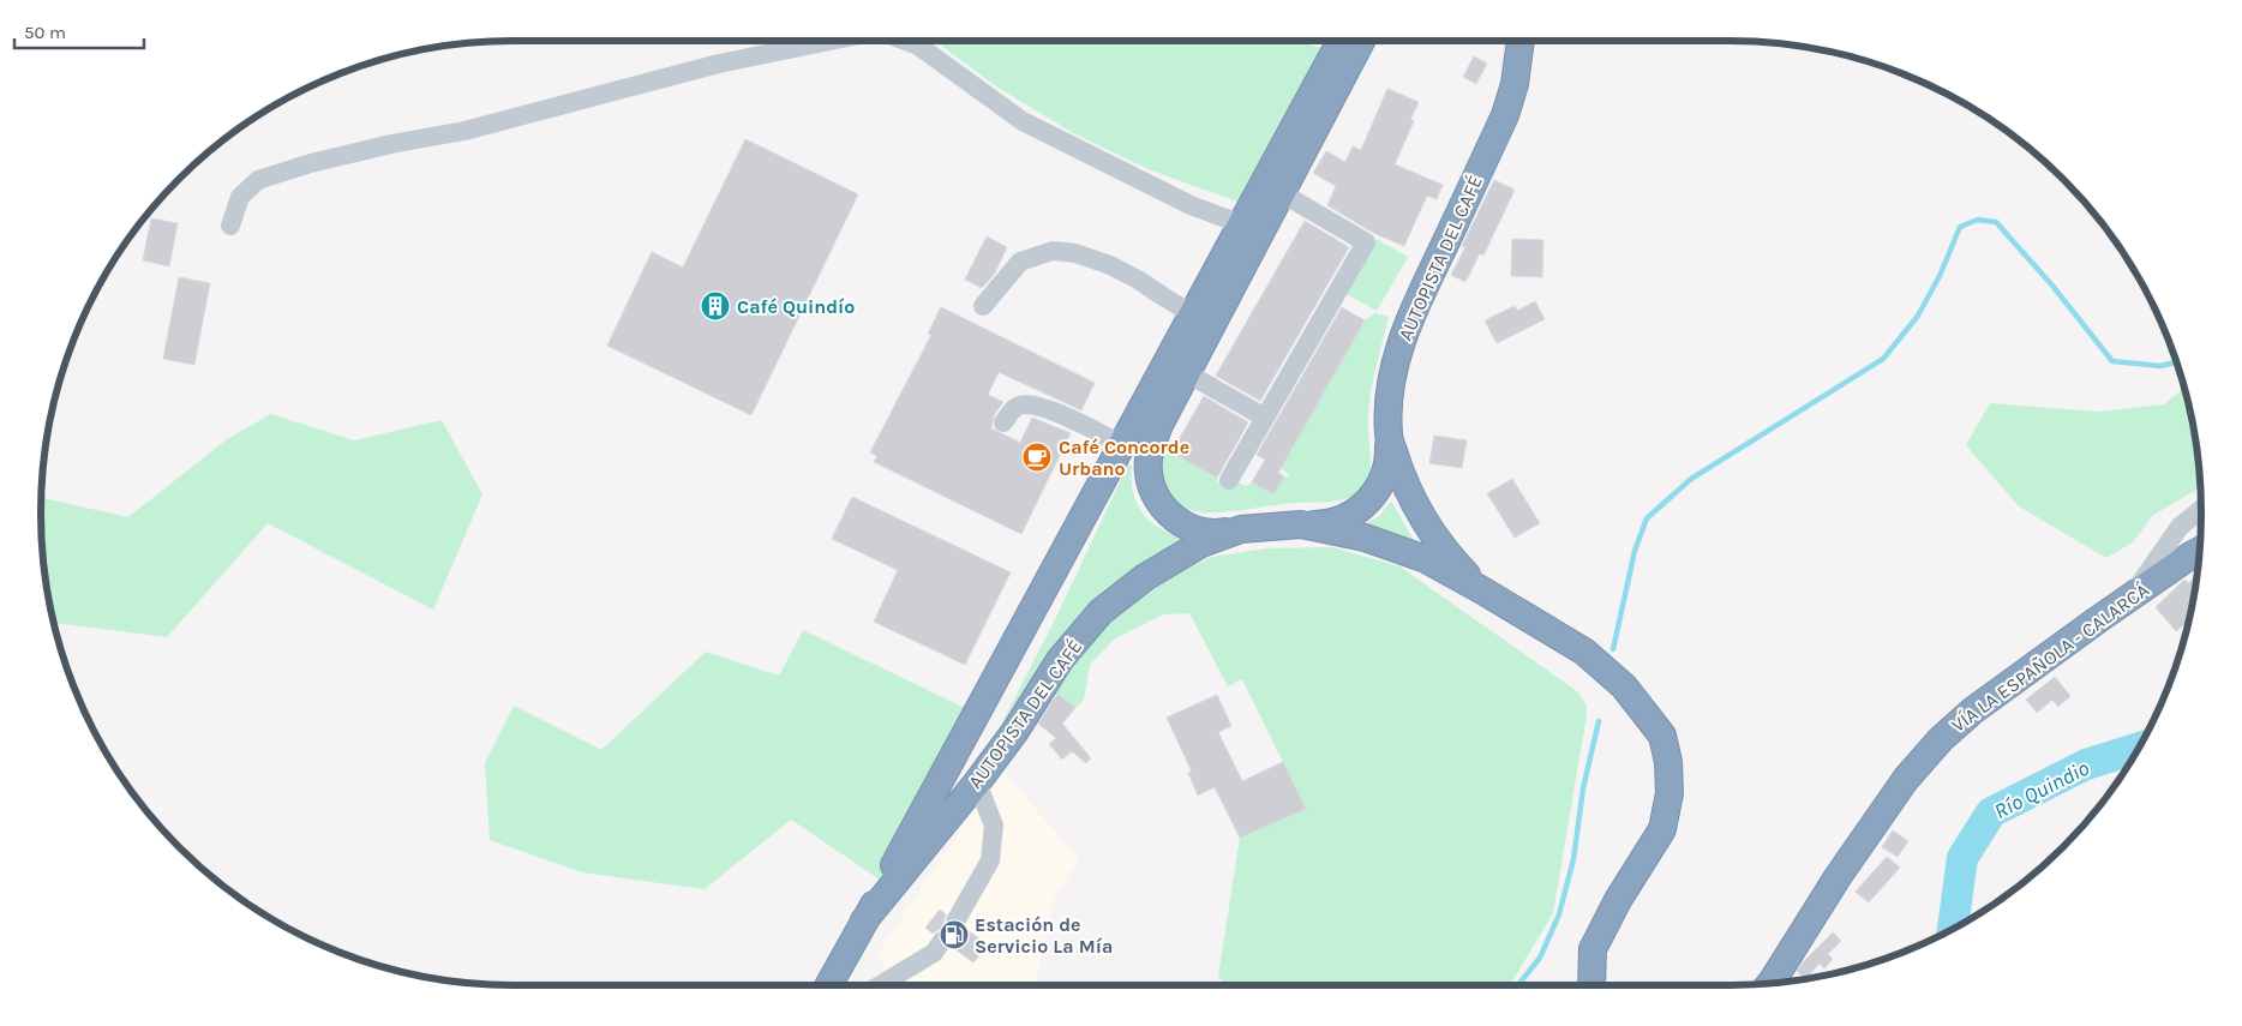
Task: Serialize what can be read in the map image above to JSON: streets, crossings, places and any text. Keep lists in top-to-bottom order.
{
  "streets": {
    "highway": ["AUTOPISTA DEL CAFÉ", "VÍA LA ESPAÑOLA - CALARCÁ"]
  },
  "water": ["Río Quindio"],
  "places": {
    "building": ["Café Quindío"],
    "cafe": ["Café Concorde Urbano"],
    "fuel station": ["Estación de Servicio La Mía"]
  },
  "scale_bar": "50 m"
}
